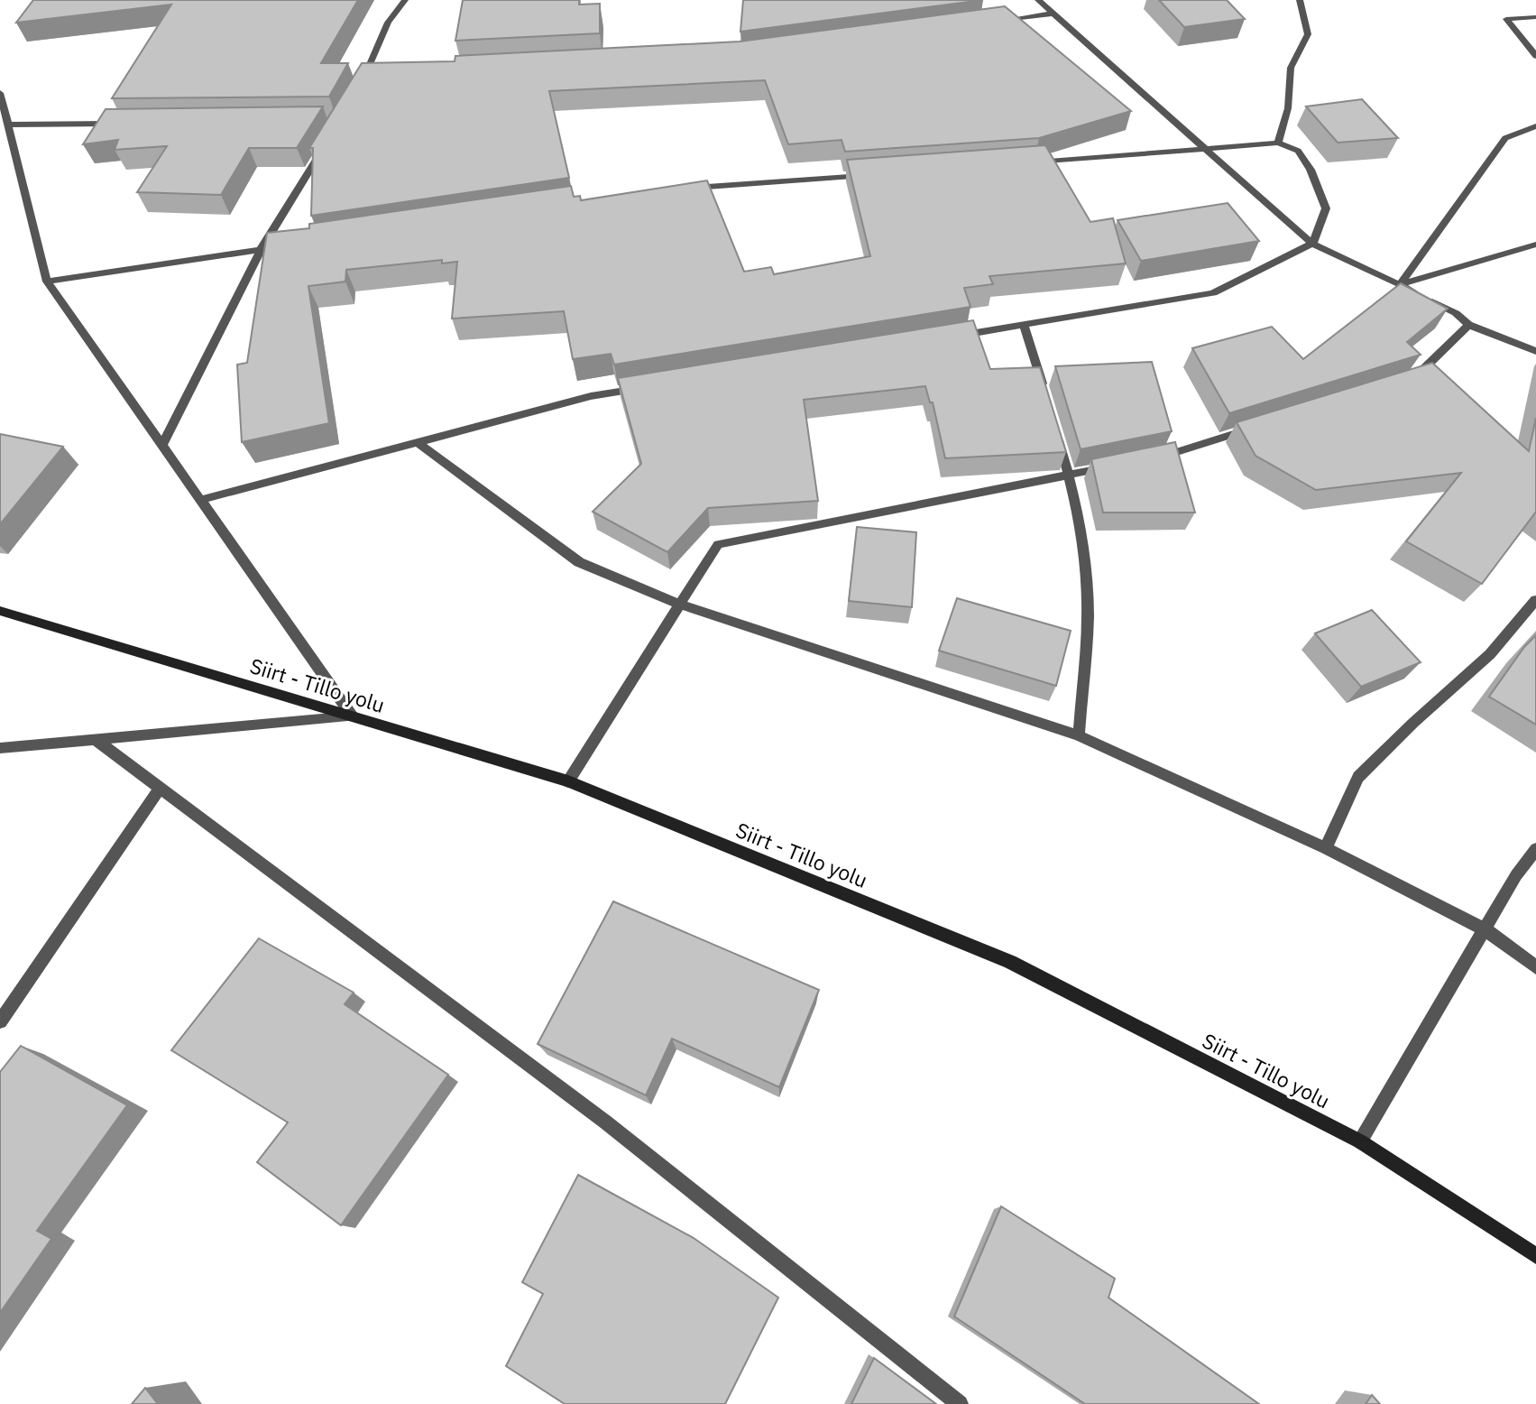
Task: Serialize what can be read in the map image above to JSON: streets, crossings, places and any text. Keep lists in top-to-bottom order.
{
  "streets": {
    "main road": ["Siirt - Tillo yolu"]
  }
}
